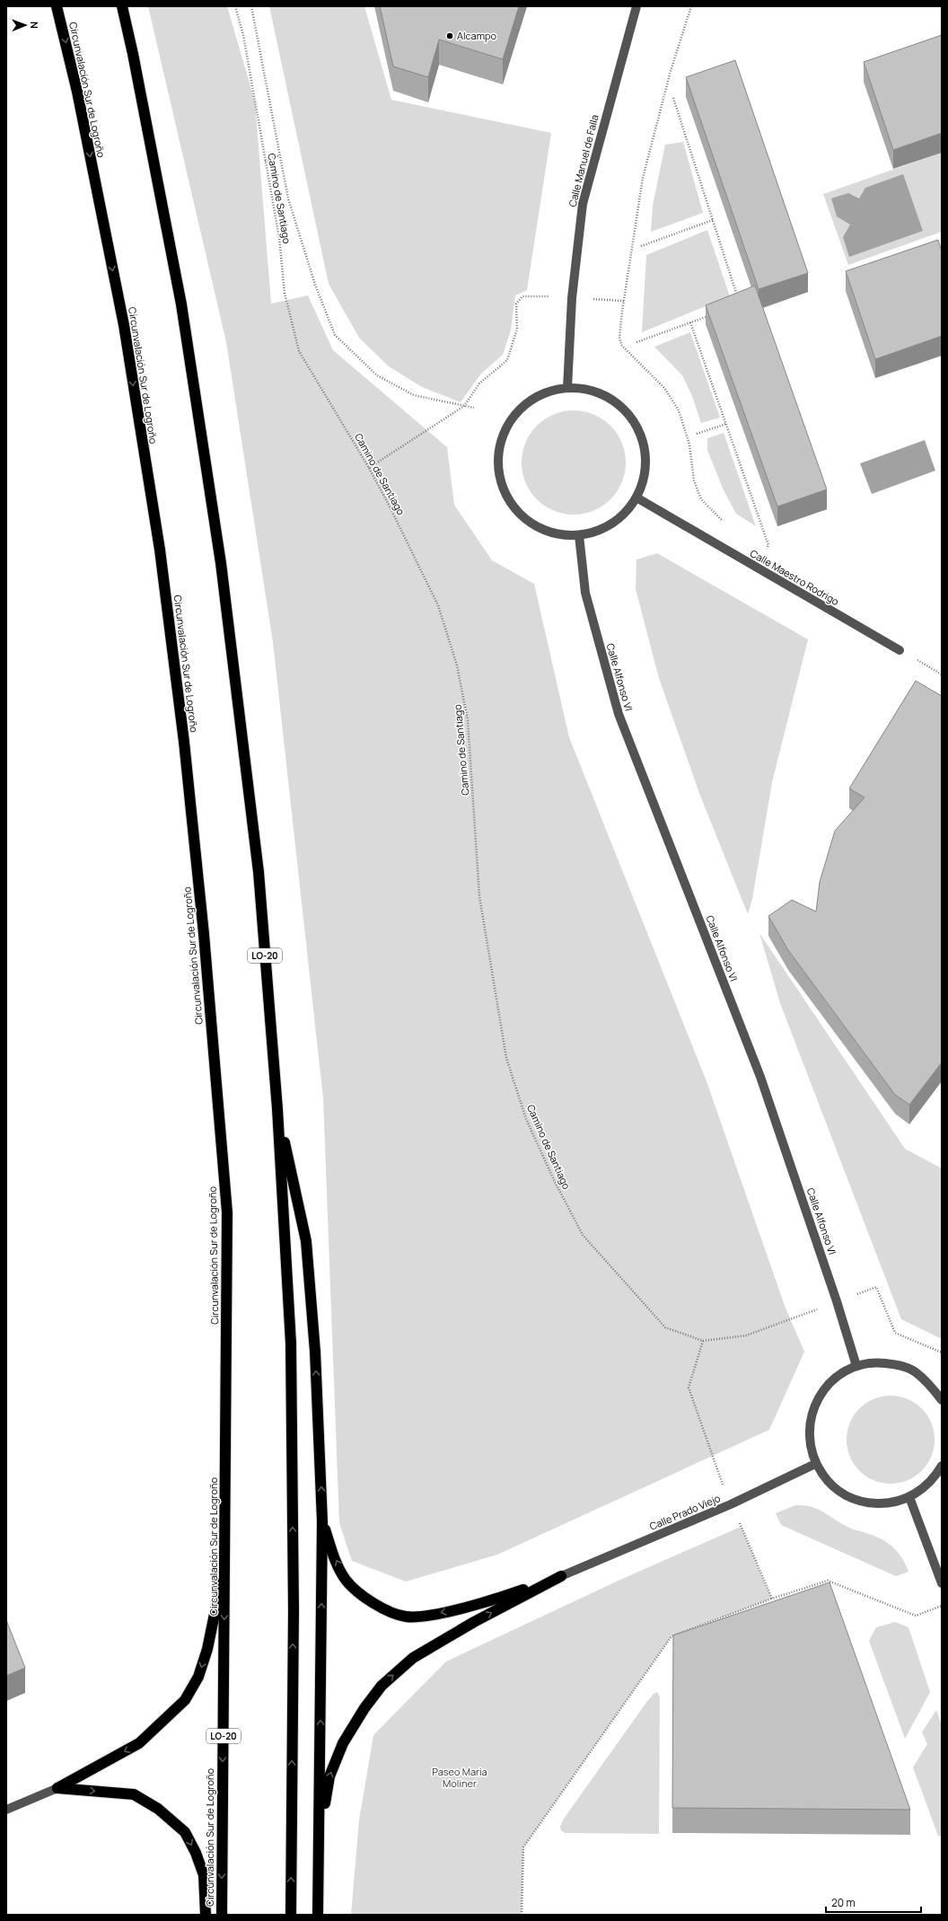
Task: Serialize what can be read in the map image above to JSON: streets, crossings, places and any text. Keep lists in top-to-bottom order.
{
  "streets": {
    "highway": ["Circunvalación Sur de Logroño", "LO-20"],
    "street": [
      "Calle Manuel de Falla",
      "Calle Maestro Rodrigo",
      "Calle Alfonso VI",
      "Calle Prado Viejo"
    ],
    "path": ["Camino de Santiago"]
  },
  "parks": ["Paseo Maria Moliner"],
  "places": ["Alcampo"],
  "scale_bar": "20 m",
  "north": "right"
}
